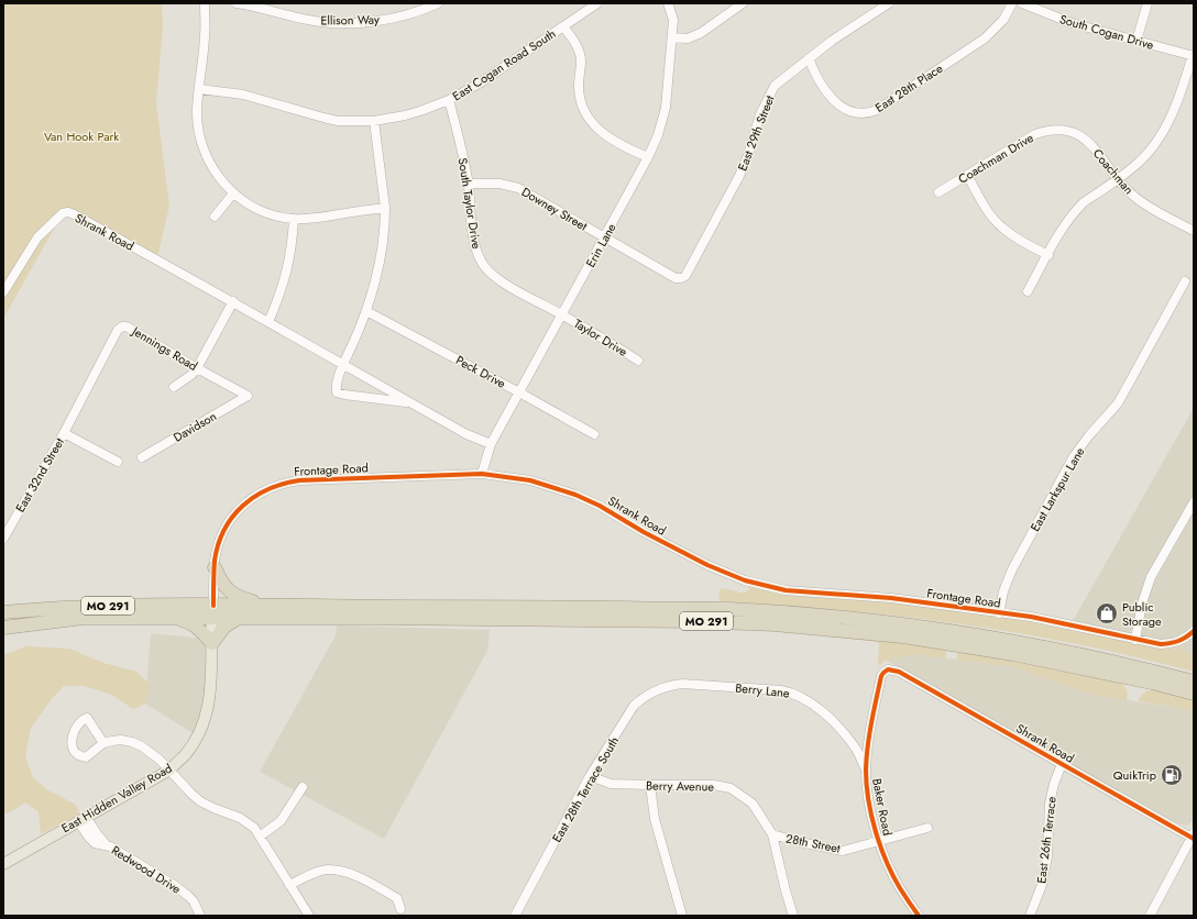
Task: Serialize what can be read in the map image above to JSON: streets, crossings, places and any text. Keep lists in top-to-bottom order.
{
  "streets": {
    "highway": ["MO 291"],
    "main road": ["East Hidden Valley Road"],
    "street": [
      "Ellison Way",
      "South Cogan Drive",
      "East Cogan Road South",
      "East 28th Place",
      "East 29th Street",
      "Coachman Drive",
      "Coachman",
      "South Taylor Drive",
      "Downey Street",
      "Shrank Road",
      "Erin Lane",
      "Taylor Drive",
      "Jennings Road",
      "Peck Drive",
      "Davidson",
      "Frontage Road",
      "East 32nd Street",
      "East Larkspur Lane",
      "Berry Lane",
      "Berry Avenue",
      "East 28th Terrace South",
      "Baker Road",
      "East 26th Terrace",
      "28th Street",
      "Redwood Drive"
    ]
  },
  "crossings": [
    ["East Cogan Road South", "South Taylor Drive"],
    ["East 28th Place", "East 29th Street"],
    ["East 29th Street", "Downey Street"],
    ["Coachman Drive", "Coachman"],
    ["South Taylor Drive", "Downey Street"],
    ["South Taylor Drive", "Erin Lane"],
    ["South Taylor Drive", "Taylor Drive"],
    ["Downey Street", "Erin Lane"],
    ["Shrank Road", "Frontage Road"],
    ["Shrank Road", "Baker Road"],
    ["Shrank Road", "East 26th Terrace"],
    ["Erin Lane", "Taylor Drive"],
    ["Erin Lane", "Peck Drive"],
    ["Erin Lane", "Frontage Road"],
    ["Jennings Road", "Davidson"],
    ["Jennings Road", "East 32nd Street"],
    ["Frontage Road", "East Larkspur Lane"],
    ["Frontage Road", "MO 291"],
    ["Frontage Road", "East Hidden Valley Road"],
    ["MO 291", "East Hidden Valley Road"],
    ["Berry Lane", "East 28th Terrace South"],
    ["Berry Lane", "Baker Road"],
    ["Berry Avenue", "East 28th Terrace South"],
    ["Berry Avenue", "28th Street"],
    ["East Hidden Valley Road", "Redwood Drive"],
    ["Baker Road", "28th Street"]
  ],
  "parks": ["Van Hook Park"],
  "places": {
    "shop": ["Public Storage"],
    "fuel station": ["QuikTrip"]
  }
}
